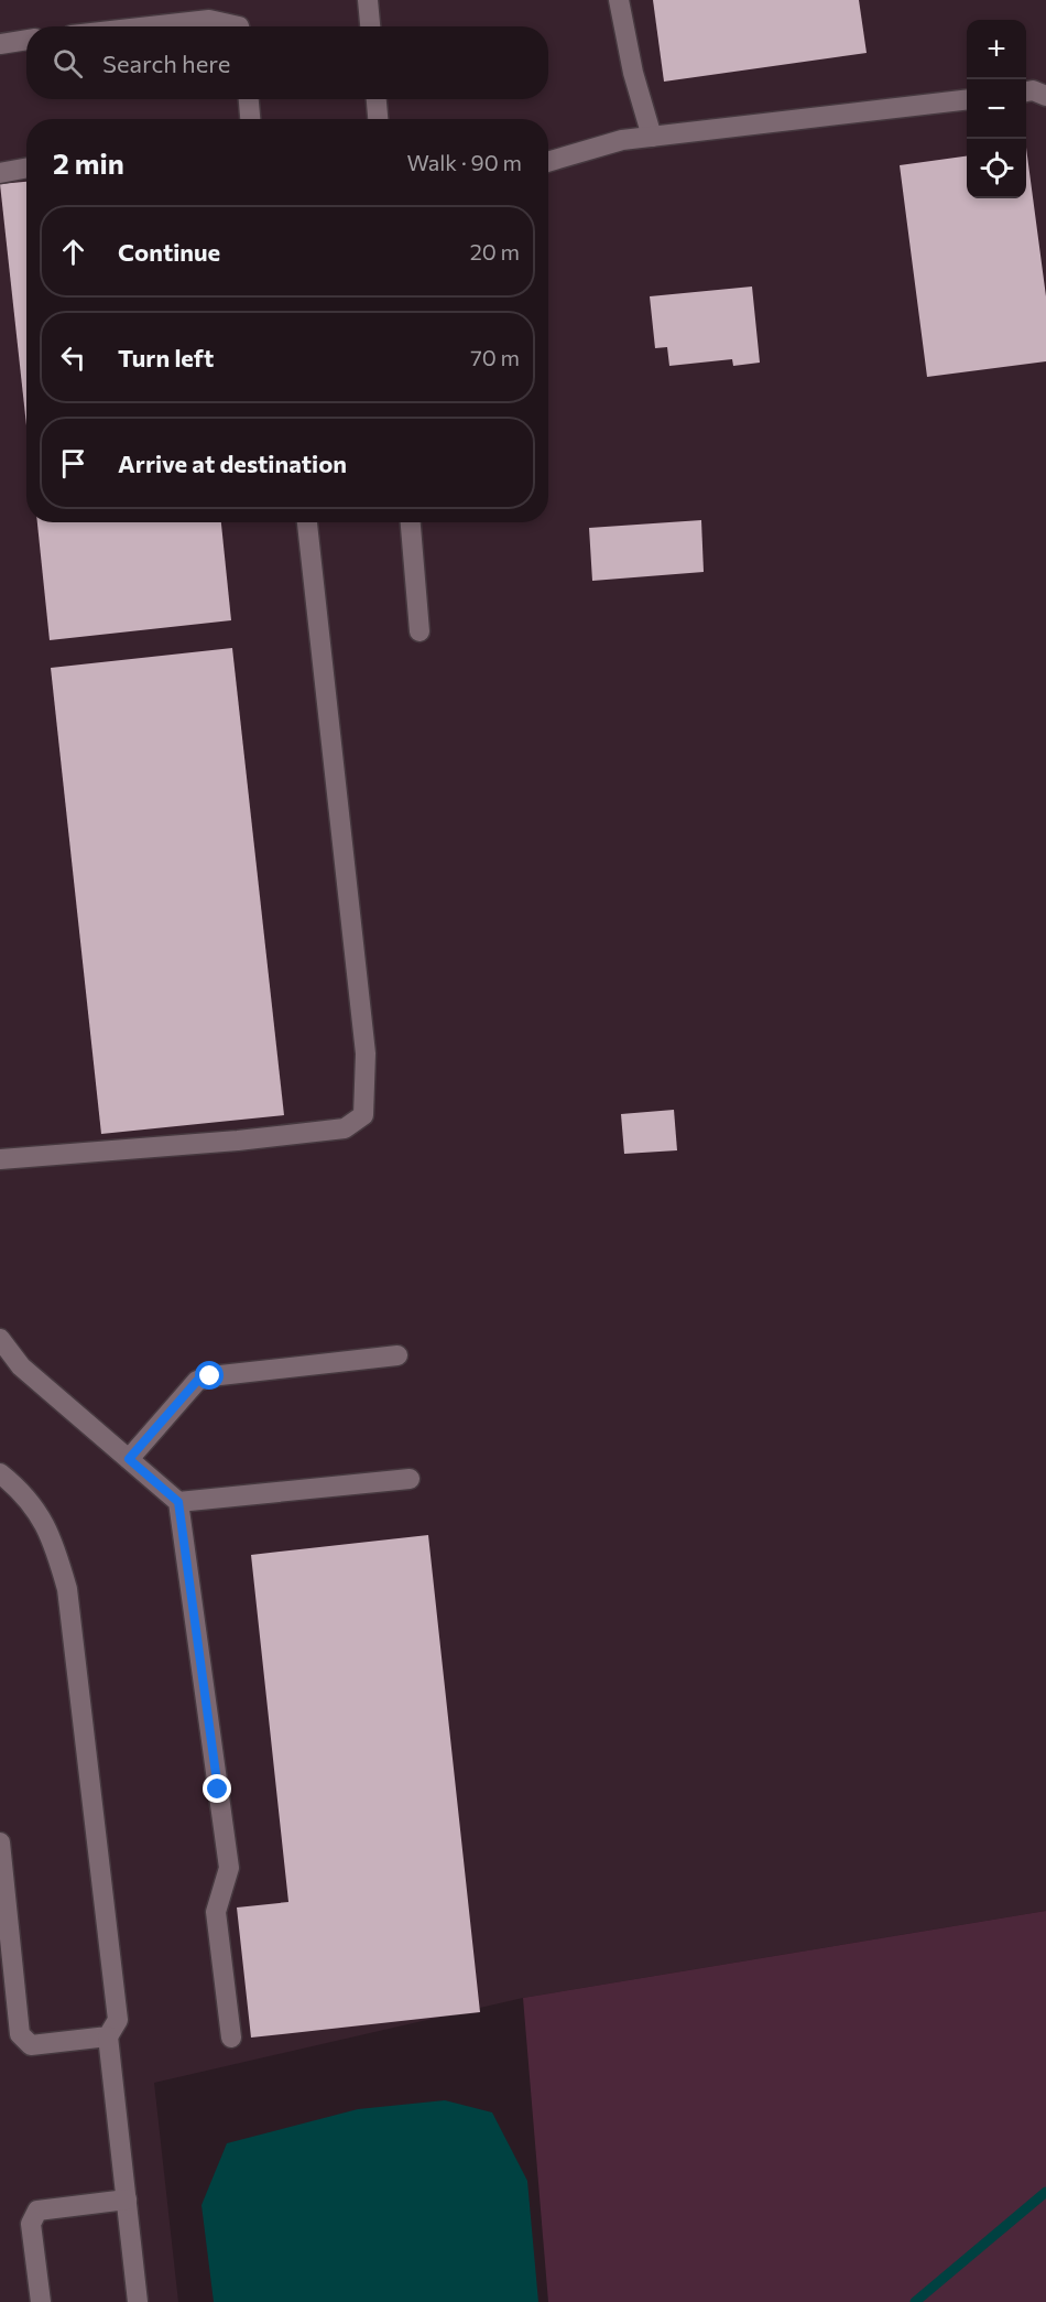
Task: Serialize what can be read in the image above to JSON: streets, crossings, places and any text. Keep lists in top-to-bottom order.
{
  "page": {
    "map_buttons": ["+", "−"],
    "search": "Search here",
    "heading": ["2 min", "Walk · 90 m"],
    "list": [
      ["Continue", "20 m"],
      ["Turn left", "70 m"],
      "Arrive at destination"
    ]
  }
}
